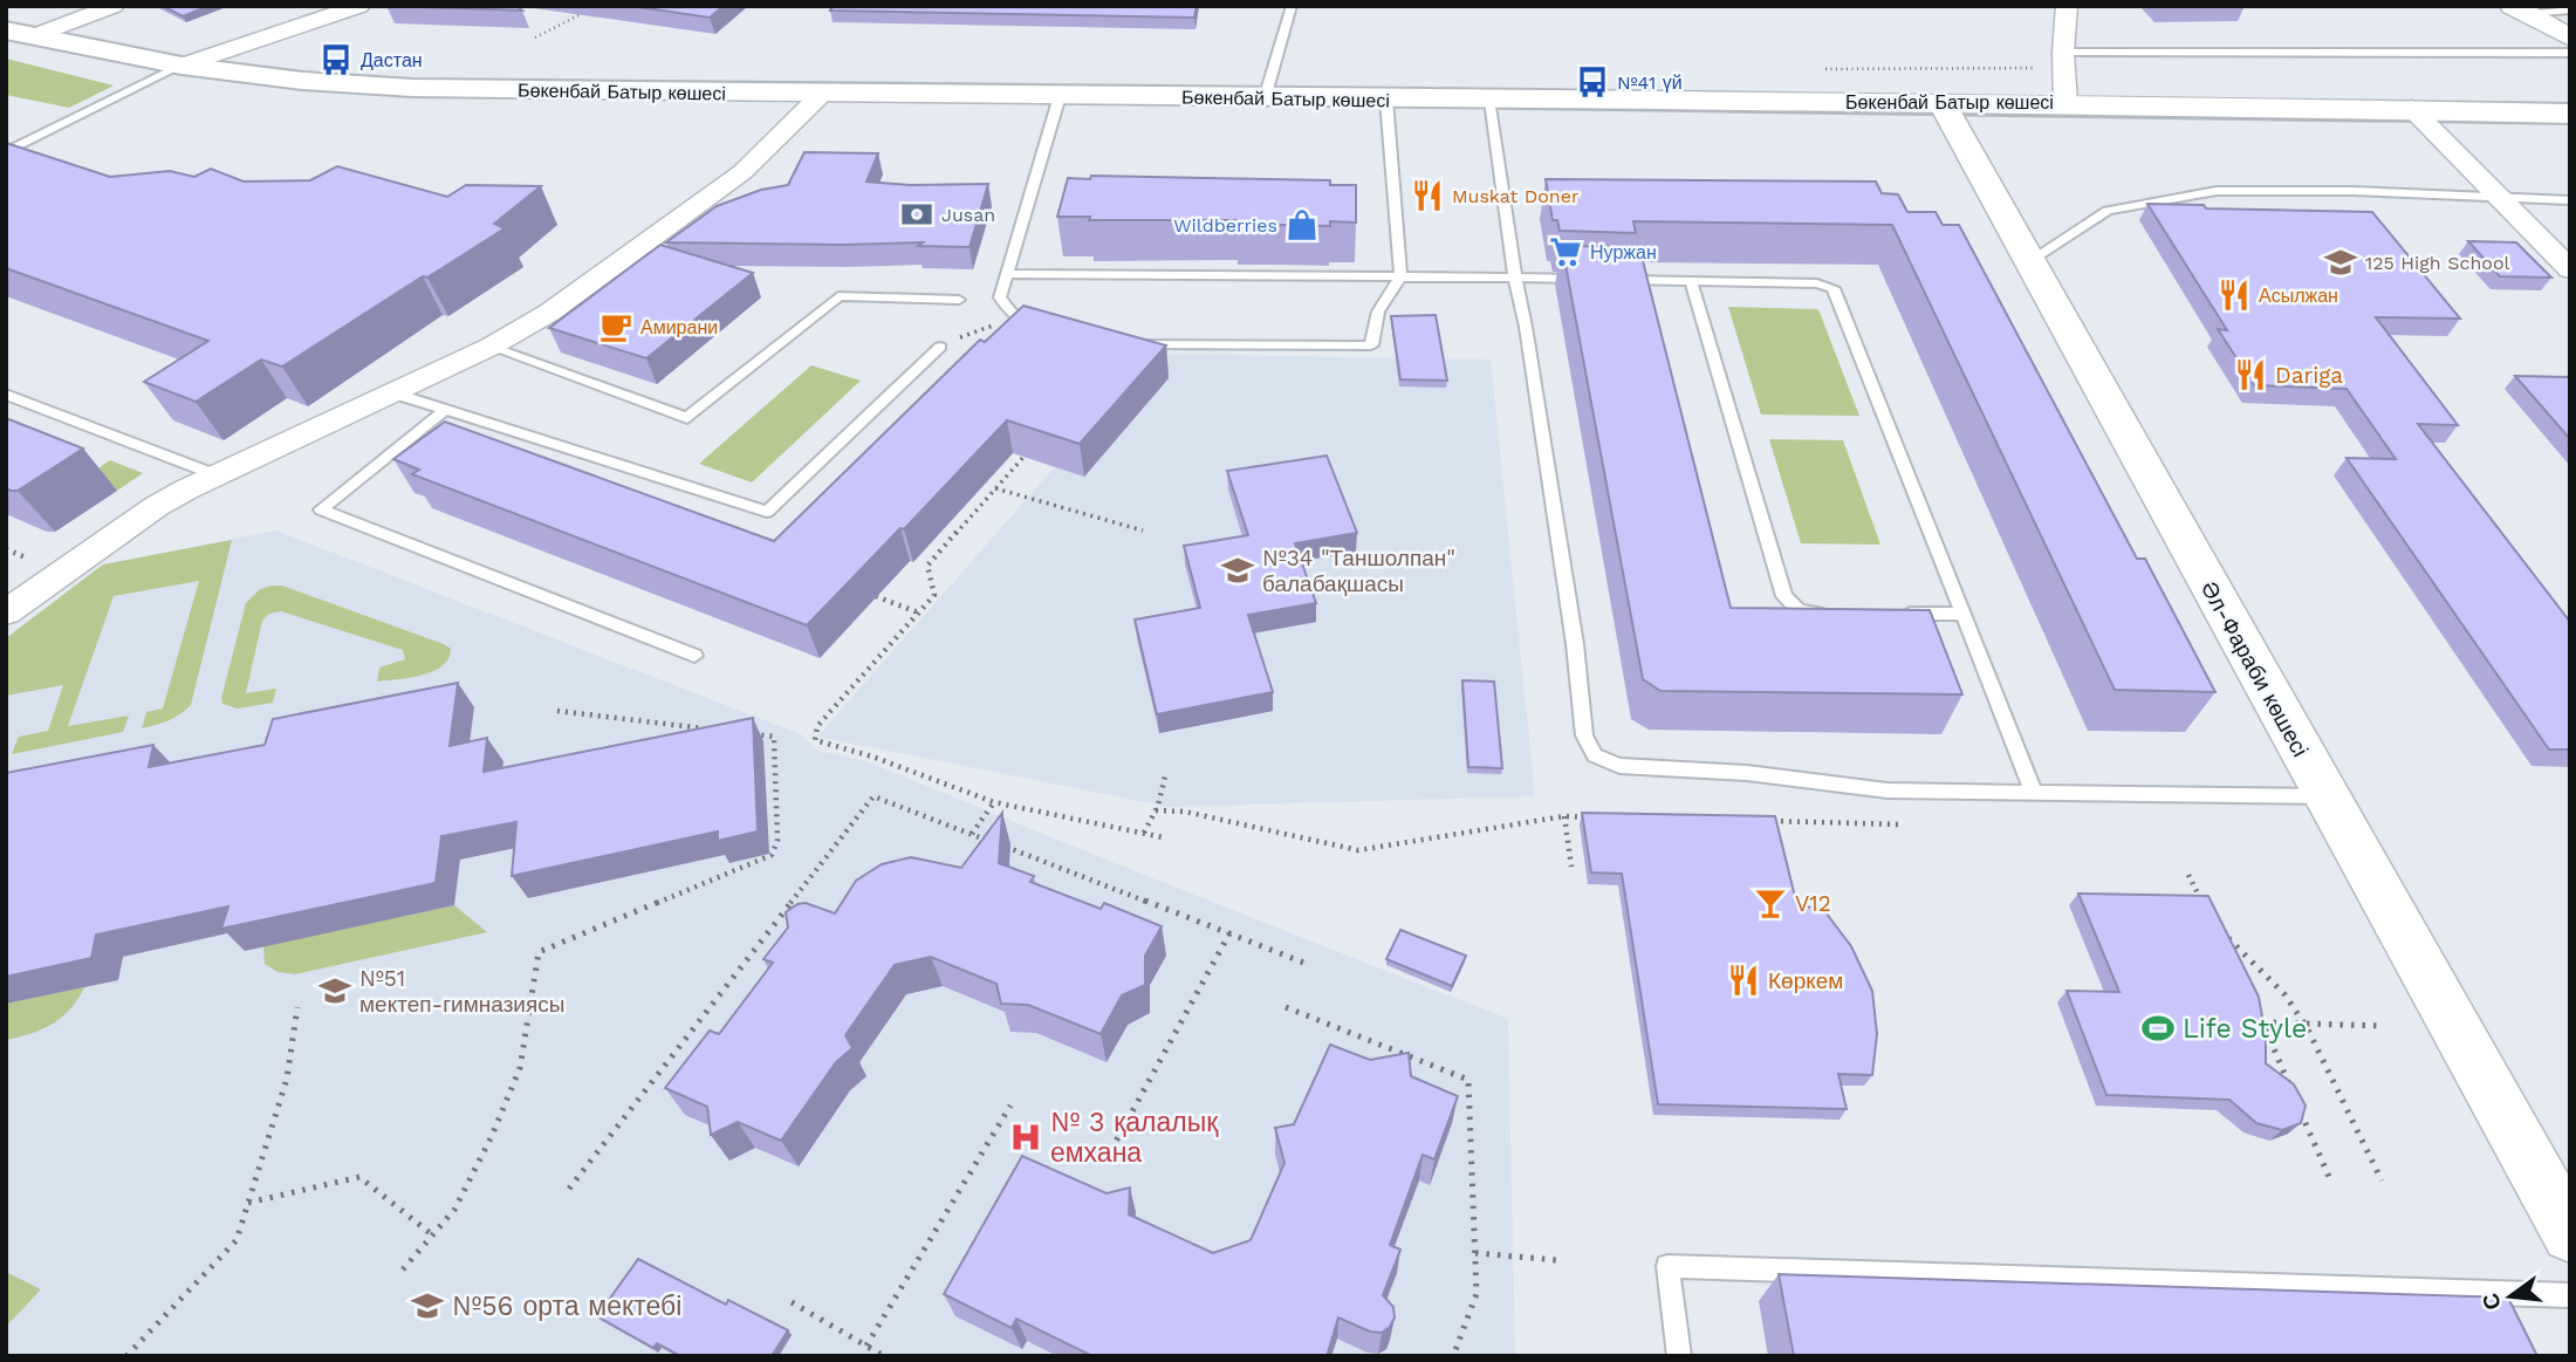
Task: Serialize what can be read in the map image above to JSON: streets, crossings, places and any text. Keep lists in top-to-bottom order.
{
  "streets": {
    "main road": ["Бөкенбай Батыр көшесі"],
    "street": ["Әл-Фараби көшесі"]
  },
  "crossings": [
    ["Бөкенбай Батыр көшесі", "Әл-Фараби көшесі"]
  ],
  "places": {
    "bus stop": ["Дастан", "№41 үй"],
    "restaurant": [
      "Muskat Doner",
      "Асылжан",
      "Dariga",
      "Көркем"
    ],
    "bank": ["Jusan"],
    "shop": ["Wildberries"],
    "supermarket": ["Нуржан"],
    "school or university": [
      "125 High School",
      "№34 \"Таншолпан\" балабақшасы",
      "№51 мектеп-гимназиясы",
      "№56 орта мектебі"
    ],
    "cafe": ["Амирани"],
    "bar": ["V12"],
    "sports": ["Life Style"],
    "hospital": ["№ 3 қалалық емхана"]
  },
  "north": "left"
}
